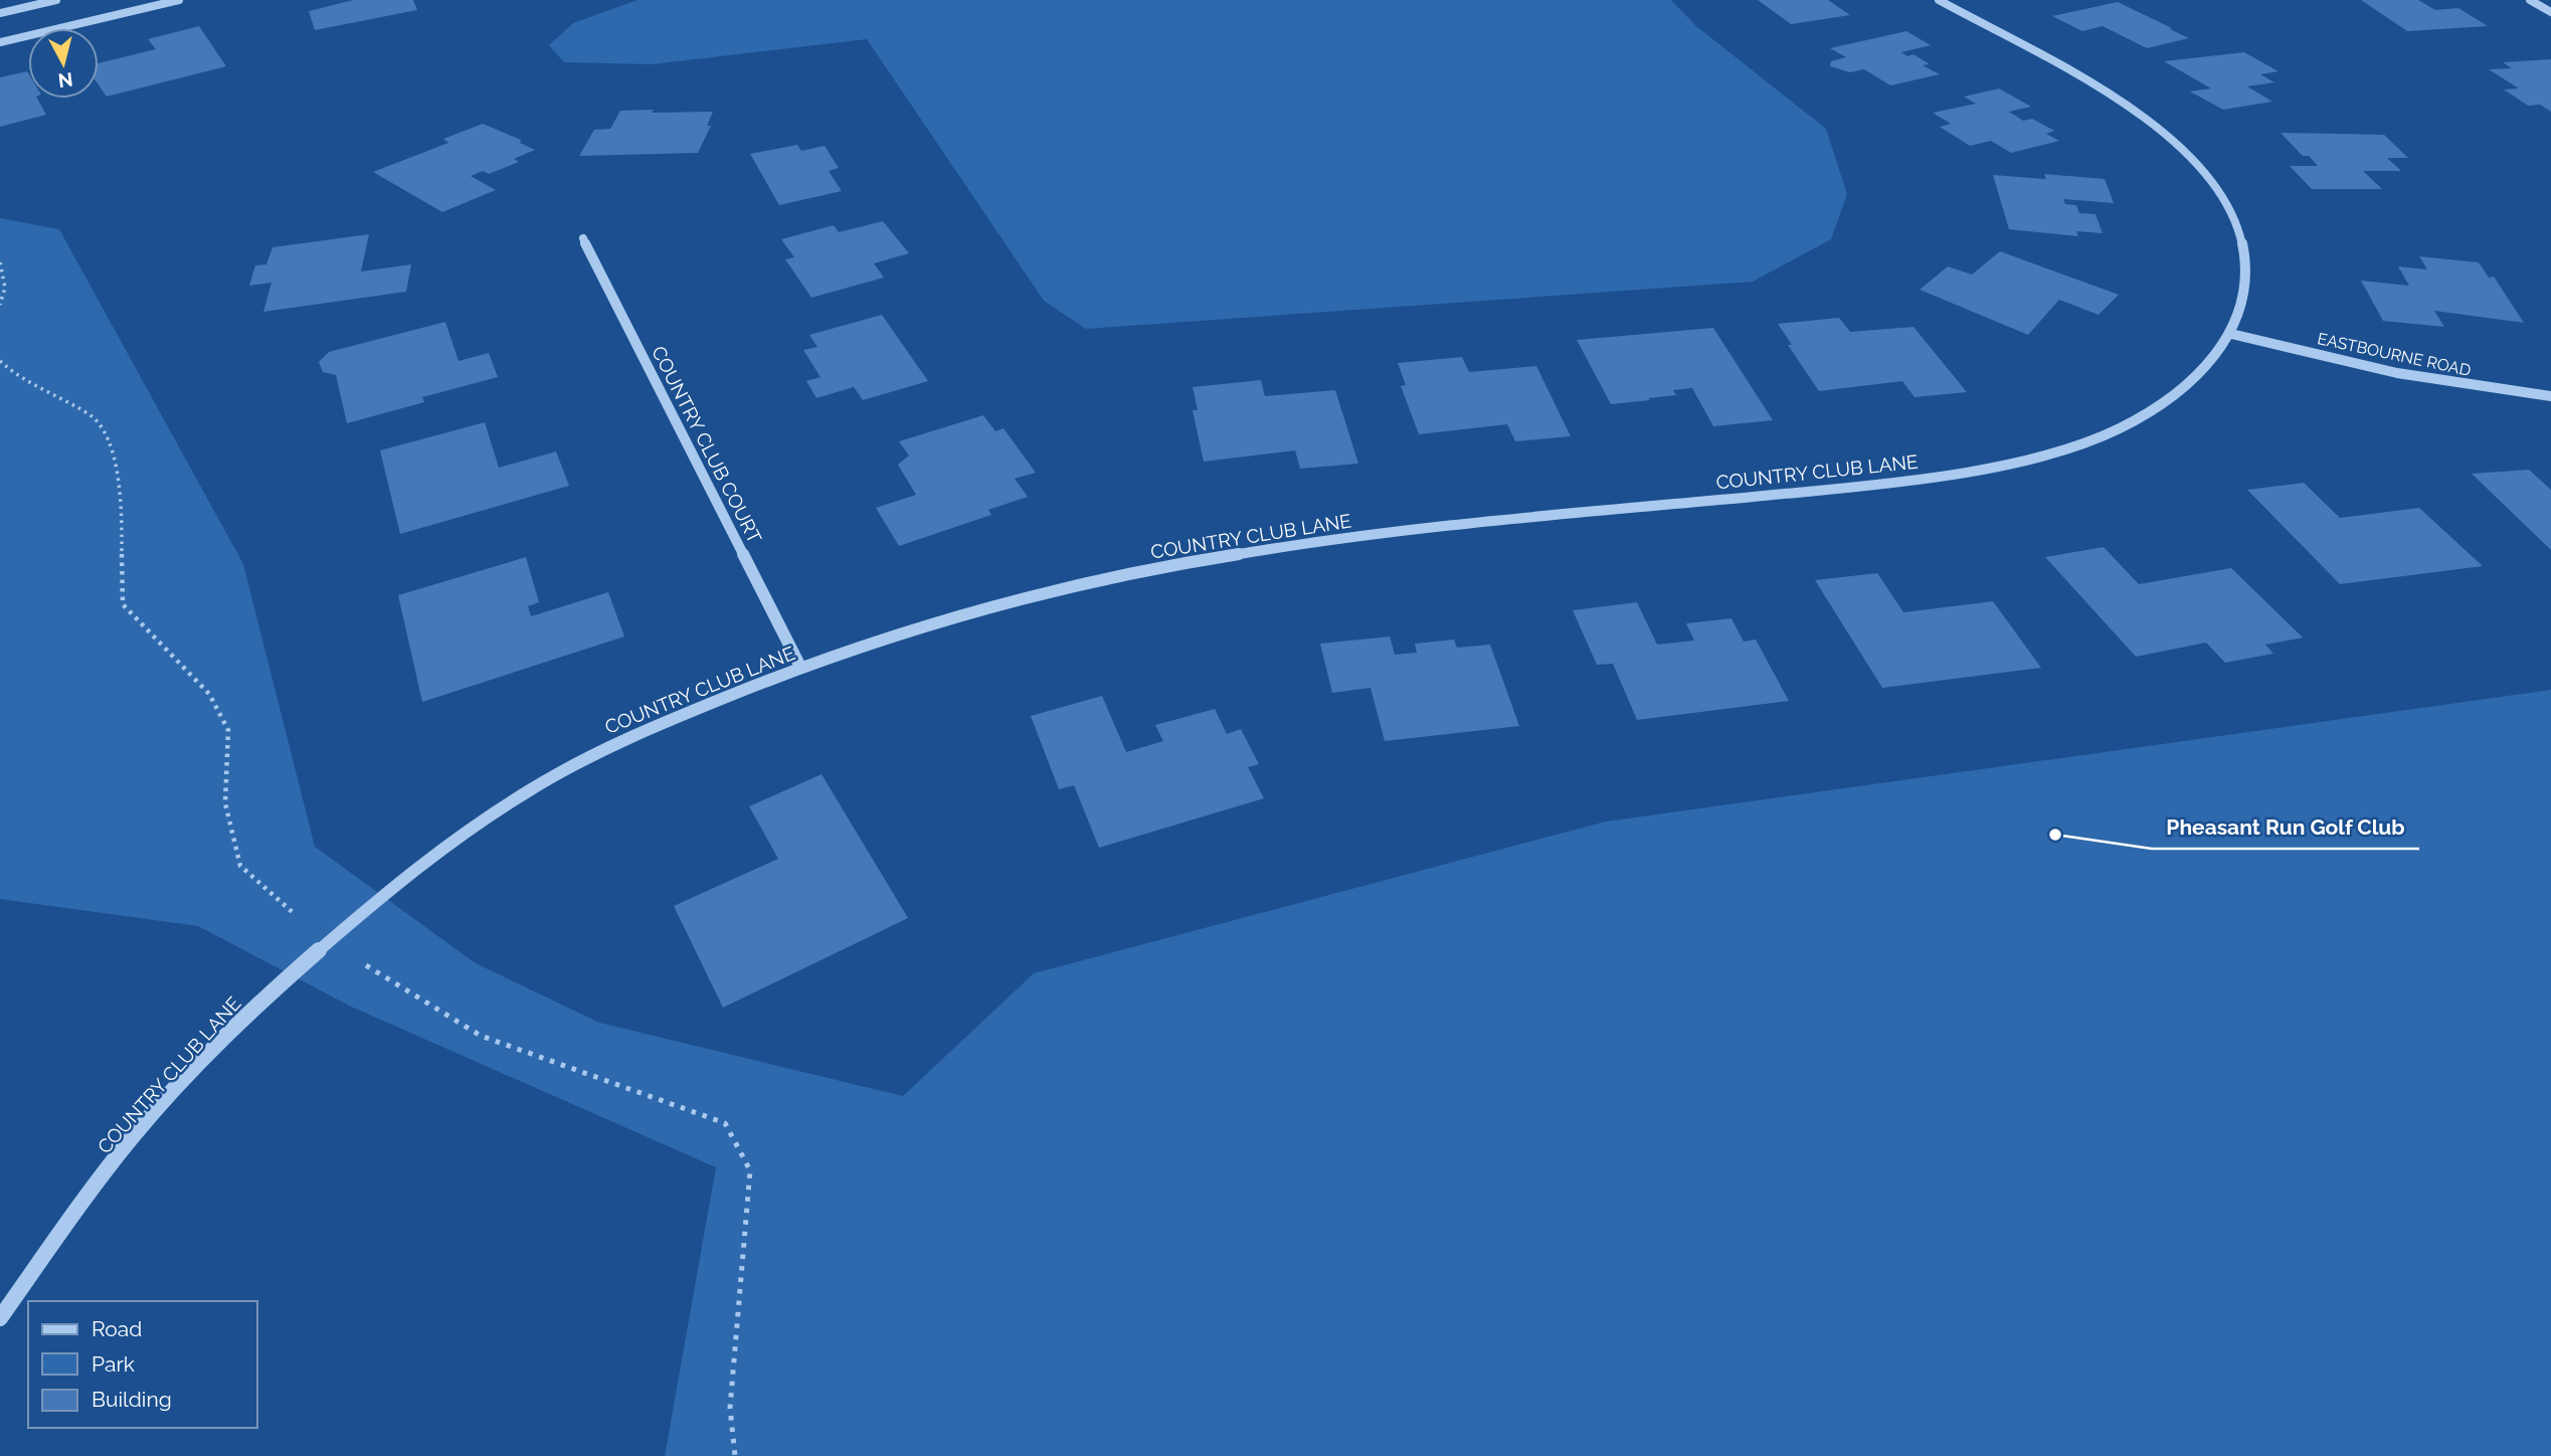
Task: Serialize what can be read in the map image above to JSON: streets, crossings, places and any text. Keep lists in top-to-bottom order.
{
  "streets": {
    "street": ["EASTBOURNE ROAD", "COUNTRY CLUB COURT", "COUNTRY CLUB LANE"]
  },
  "crossings": [
    ["EASTBOURNE ROAD", "COUNTRY CLUB LANE"],
    ["COUNTRY CLUB COURT", "COUNTRY CLUB LANE"]
  ],
  "places": ["Pheasant Run Golf Club"],
  "legend": ["Road", "Park", "Building"],
  "north": "bottom"
}
